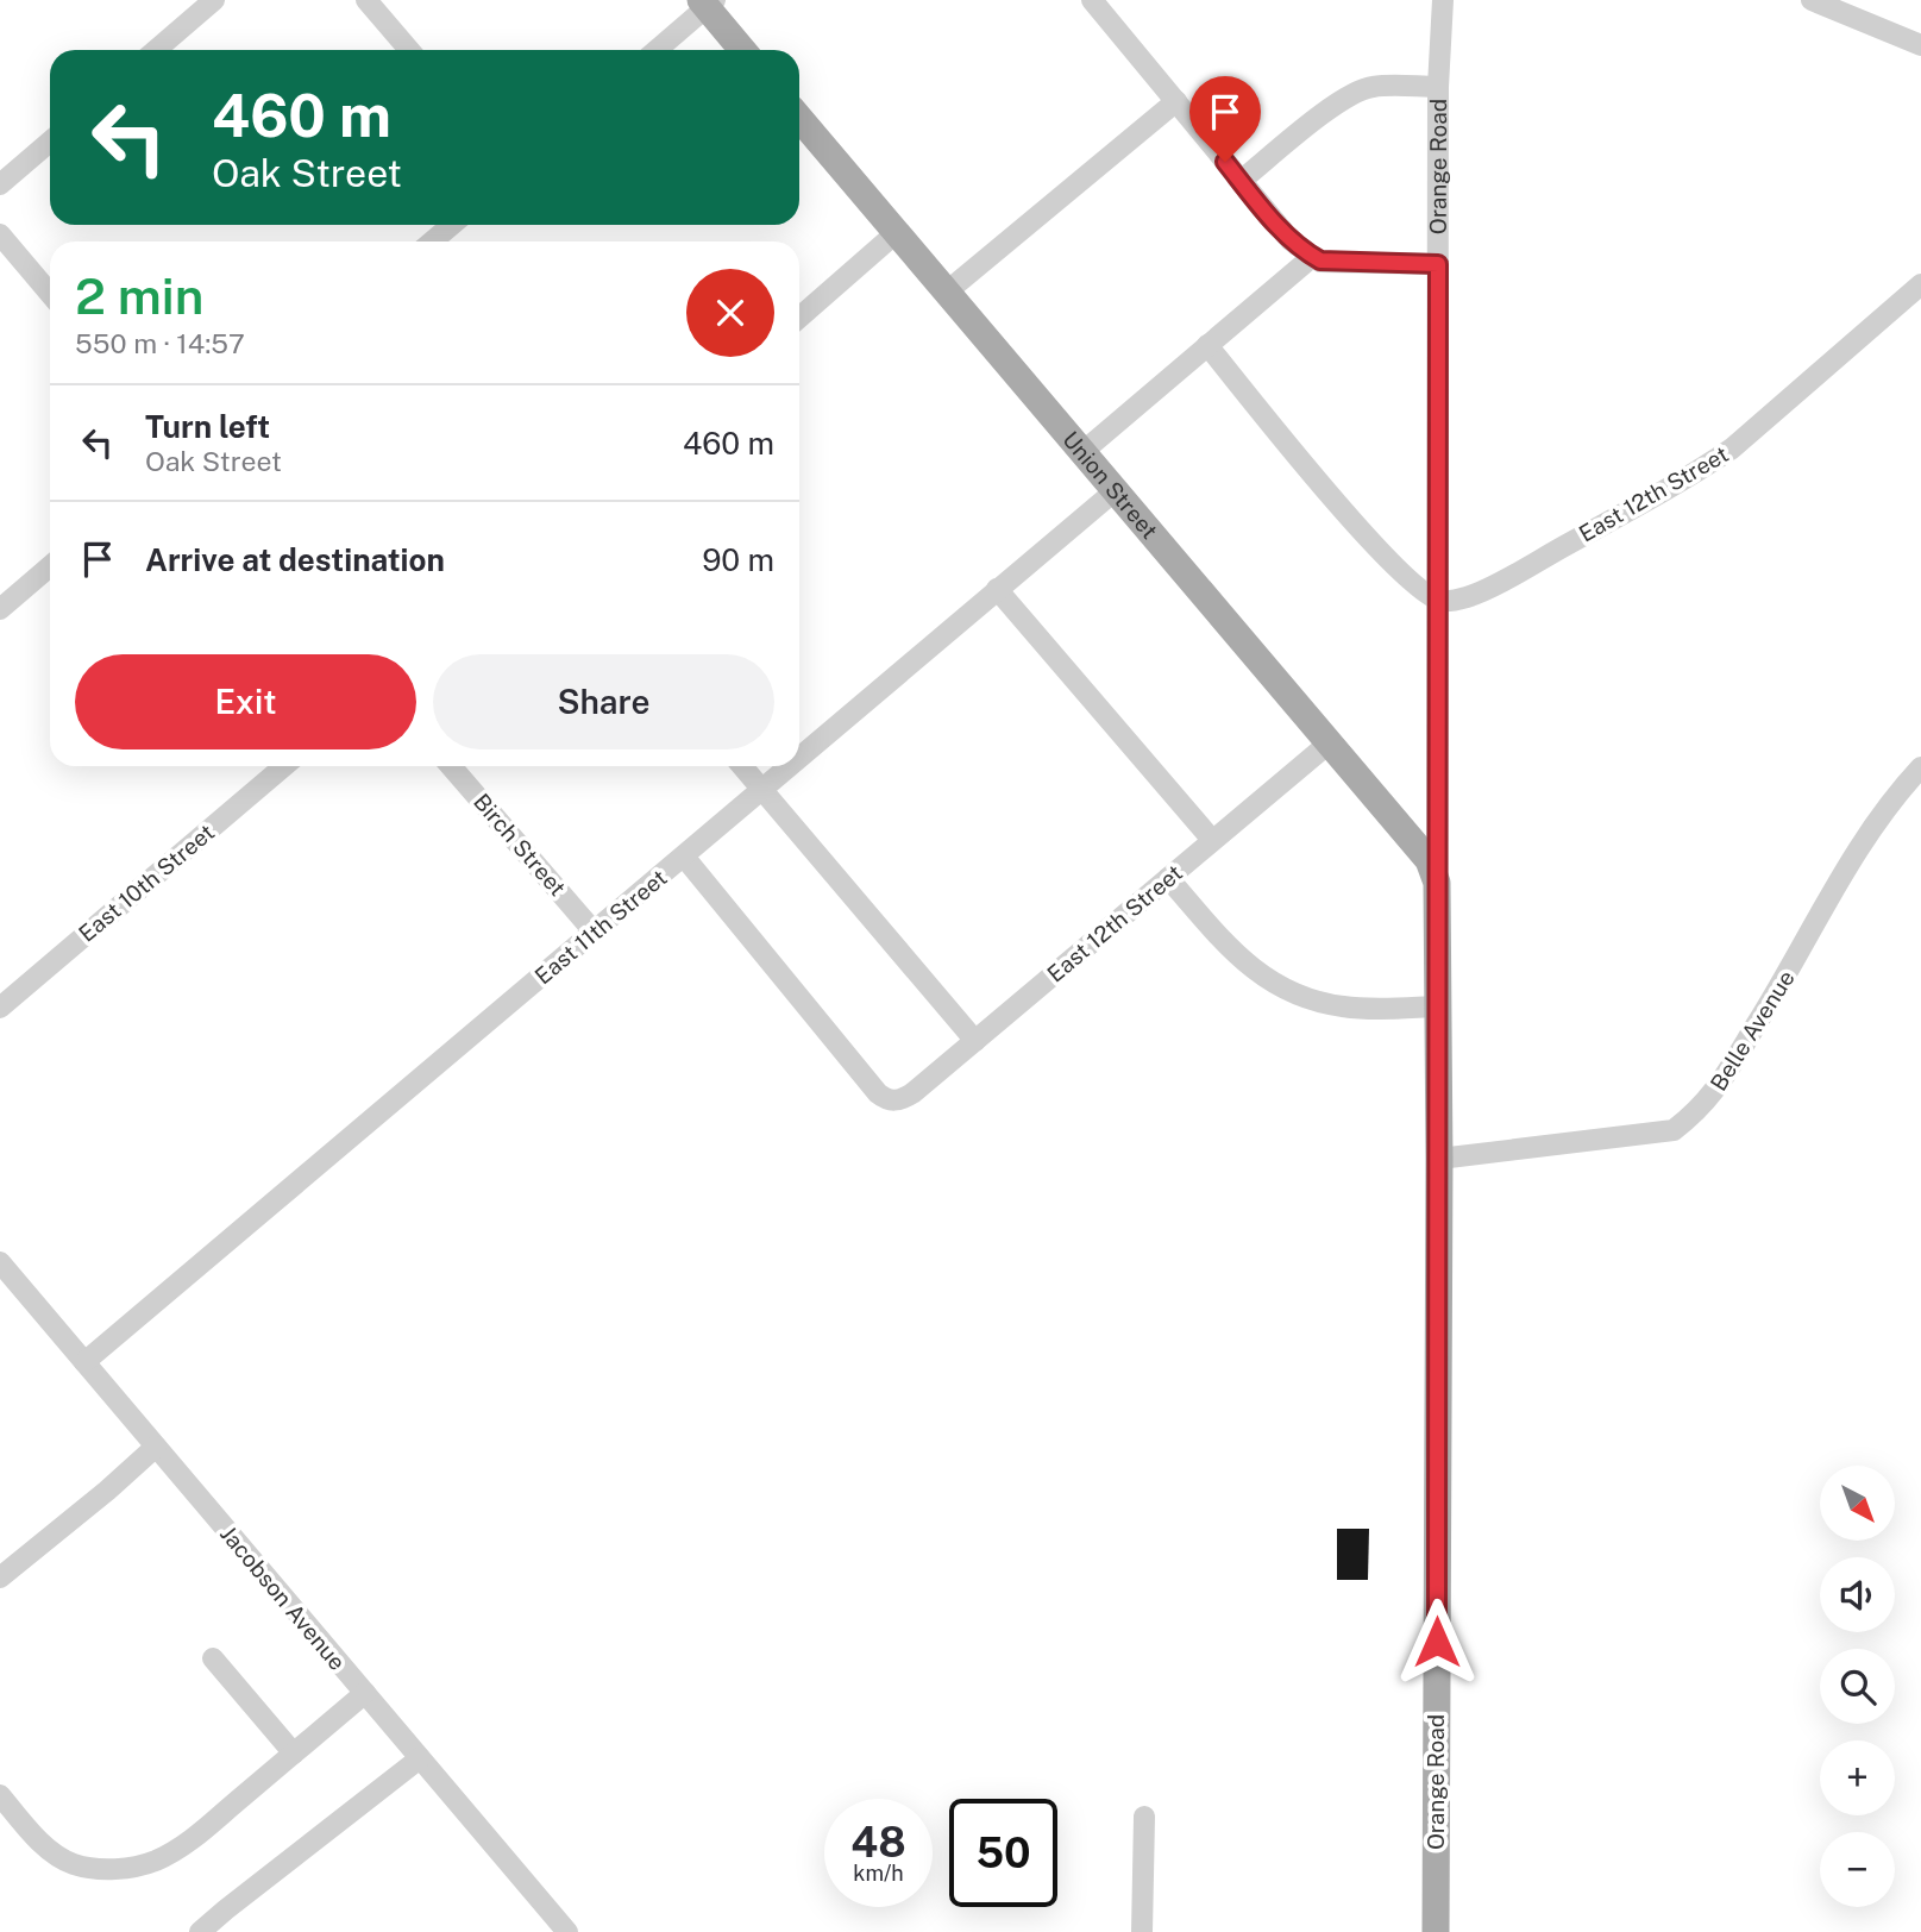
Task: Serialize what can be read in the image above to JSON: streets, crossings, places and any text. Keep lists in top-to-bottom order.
{
  "streets": {
    "main road": ["Orange Road", "Union Street"],
    "street": [
      "East 12th Street",
      "Birch Street",
      "East 10th Street",
      "East 11th Street",
      "Belle Avenue",
      "Jacobson Avenue"
    ]
  },
  "crossings": [
    ["Orange Road", "Union Street"],
    ["Orange Road", "East 12th Street"],
    ["Orange Road", "Belle Avenue"],
    ["Union Street", "East 12th Street"],
    ["Union Street", "East 11th Street"],
    ["East 12th Street", "East 11th Street"],
    ["Birch Street", "East 11th Street"],
    ["East 11th Street", "Jacobson Avenue"]
  ],
  "north": "bottom right",
  "page": {
    "turn": ["460 m", "Oak Street"],
    "heading": ["2 min", "550 m · 14:57"],
    "list": [
      {
        "name": "Turn left",
        "note": "Oak Street",
        "value": "460 m"
      },
      {
        "name": "Arrive at destination",
        "value": "90 m"
      }
    ],
    "buttons": ["Exit", "Share"],
    "map_buttons": ["+", "−"],
    "speed": "48 km/h",
    "limit": "50"
  }
}
